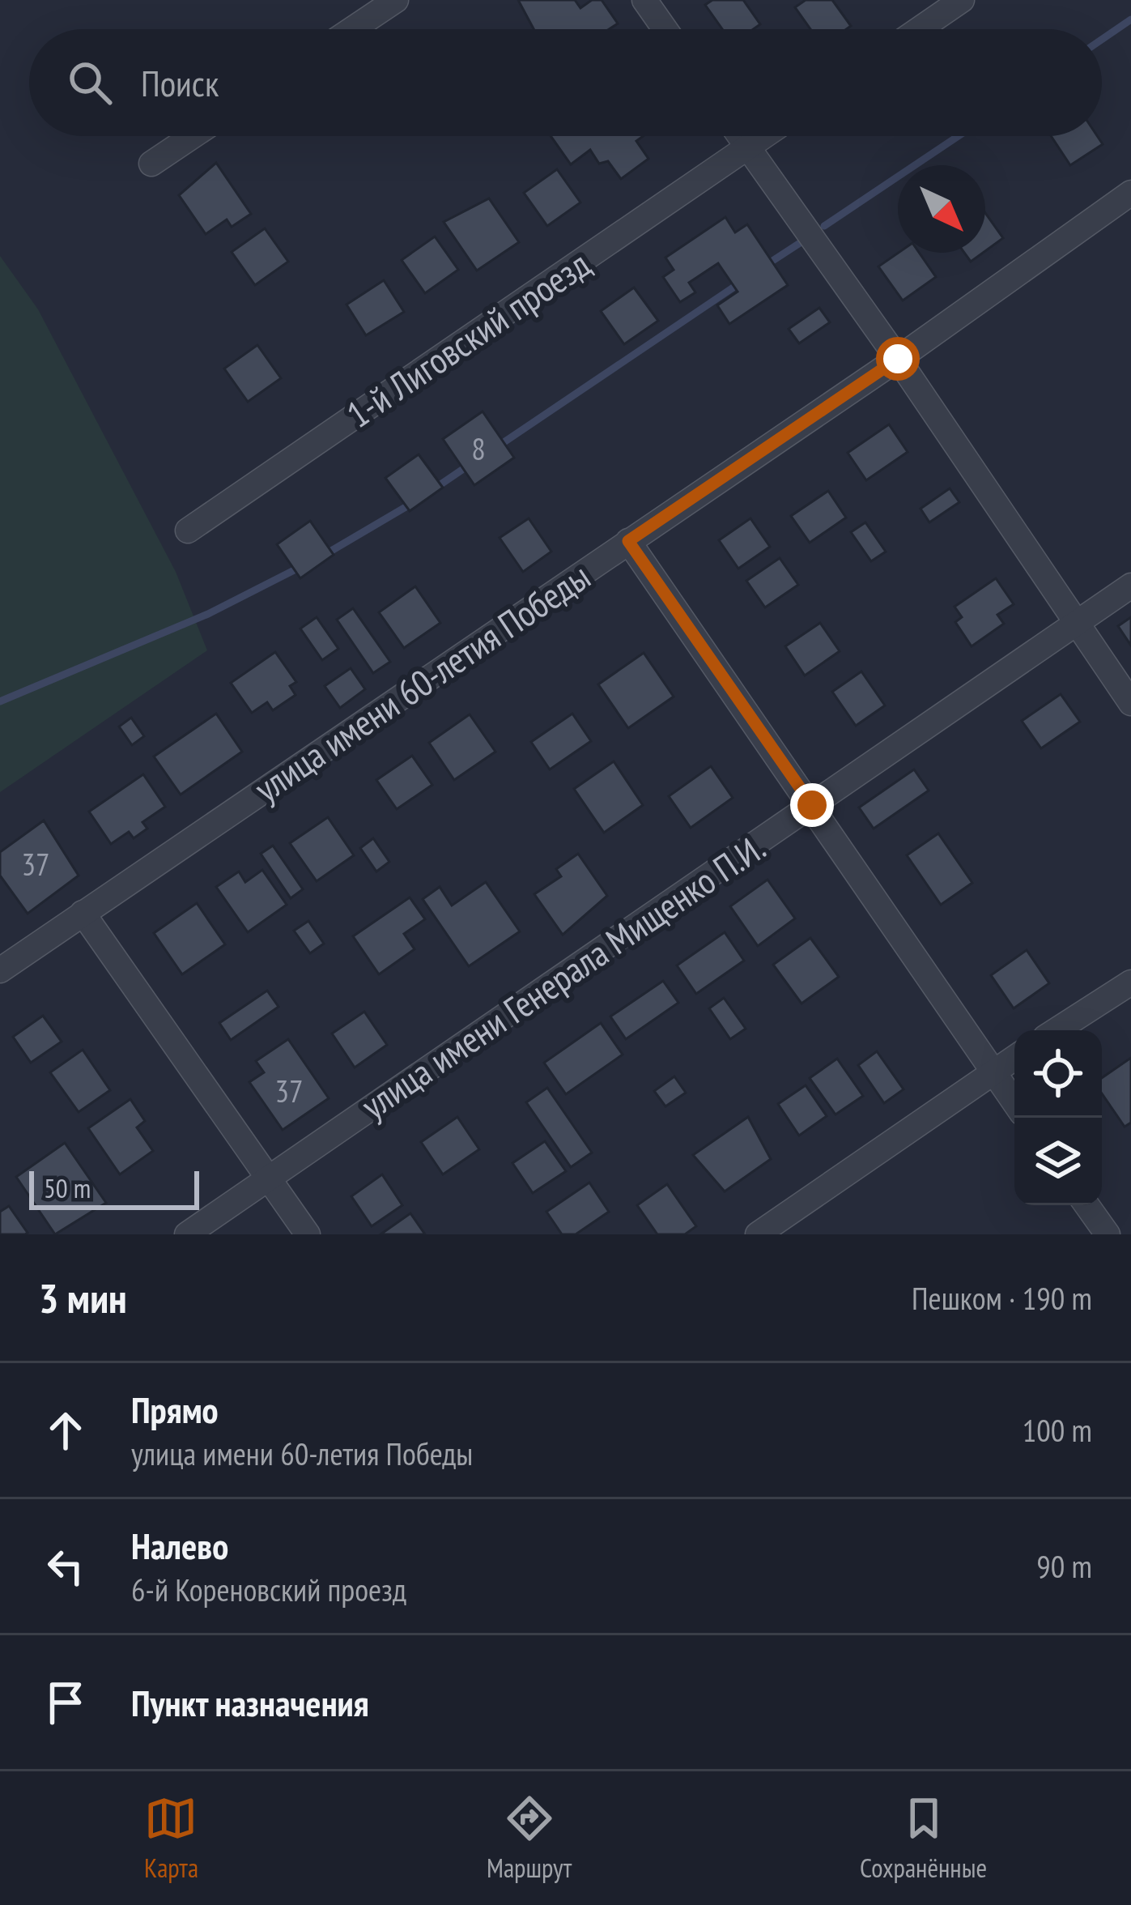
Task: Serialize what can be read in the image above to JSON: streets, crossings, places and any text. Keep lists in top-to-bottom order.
{
  "streets": {
    "street": ["1-й Лиговский проезд", "улица имени 60-летия Победы", "улица имени Генерала Мищенко П.И."]
  },
  "house_numbers": ["8", "37", "37"],
  "scale_bar": "50 m",
  "north": "bottom right",
  "page": {
    "search": "Поиск",
    "scale": "50 m",
    "heading": ["3 мин", "Пешком · 190 m"],
    "list": [
      ["Прямо", "улица имени 60-летия Победы", "100 m"],
      ["Налево", "6-й Кореновский проезд", "90 m"],
      "Пункт назначения"
    ],
    "nav": ["Карта", "Маршрут", "Сохранённые"]
  }
}
